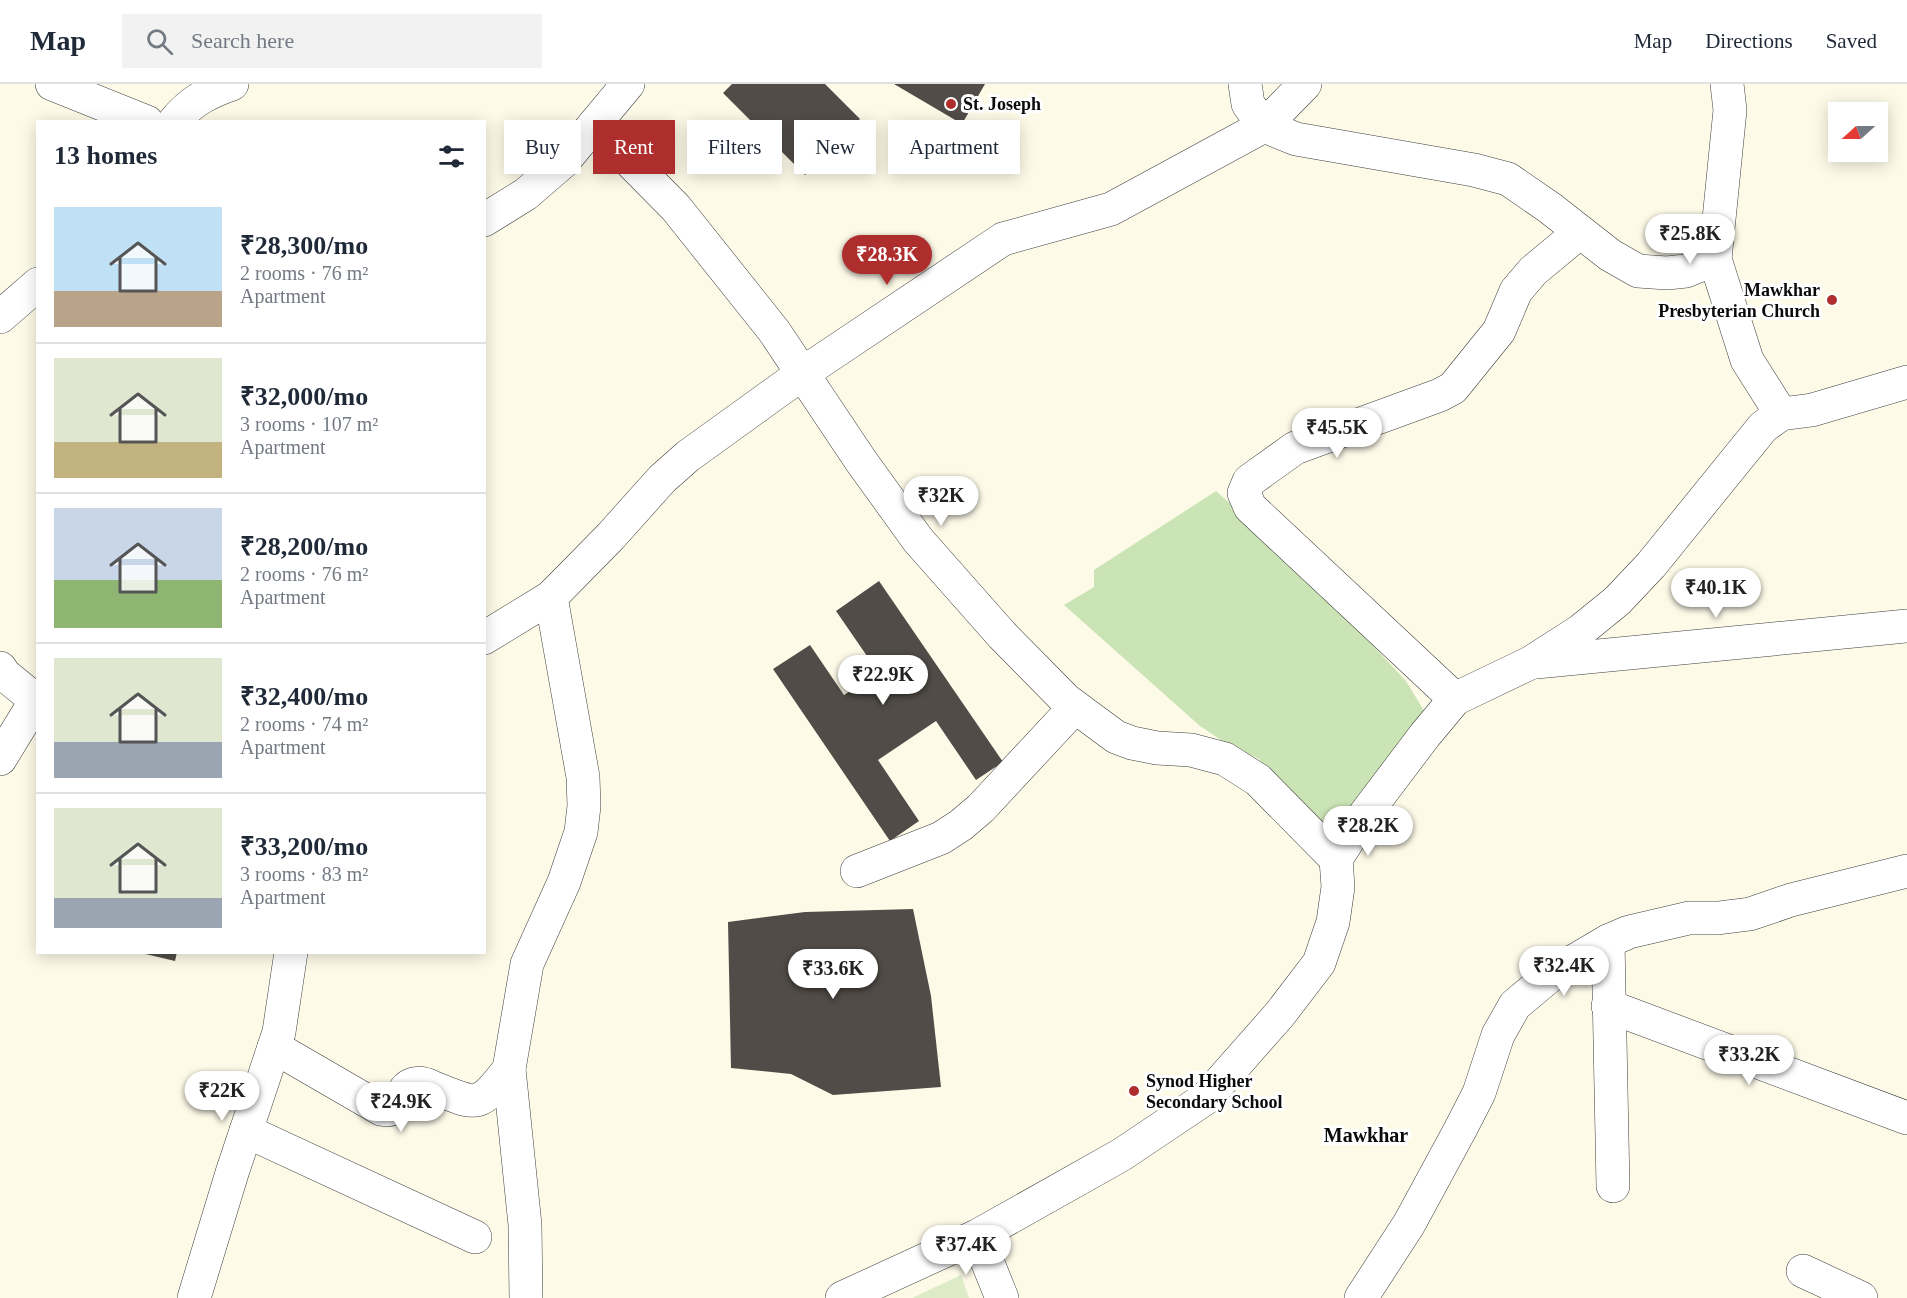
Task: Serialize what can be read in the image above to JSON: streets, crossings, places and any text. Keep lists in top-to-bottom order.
{
  "districts": ["Mawkhar"],
  "places": ["St. Joseph", "Mawkhar Presbyterian Church", "Synod Higher Secondary School"],
  "north": "left",
  "page": {
    "header": "Map",
    "search": "Search here",
    "nav": ["Map", "Directions", "Saved"],
    "chip": [
      "Buy",
      "Rent",
      "Filters",
      "New",
      "Apartment"
    ],
    "heading": "13 homes",
    "list": [
      {
        "name": "₹28,300/mo",
        "note": "2 rooms · 76 m² · Apartment"
      },
      {
        "name": "₹32,000/mo",
        "note": "3 rooms · 107 m² · Apartment"
      },
      {
        "name": "₹28,200/mo",
        "note": "2 rooms · 76 m² · Apartment"
      },
      {
        "name": "₹32,400/mo",
        "note": "2 rooms · 74 m² · Apartment"
      },
      {
        "name": "₹33,200/mo",
        "note": "3 rooms · 83 m² · Apartment"
      }
    ],
    "price": [
      "₹25.8K",
      "₹28.3K",
      "₹45.5K",
      "₹32K",
      "₹40.1K",
      "₹22.9K",
      "₹28.2K",
      "₹32.4K",
      "₹33.6K",
      "₹33.2K",
      "₹22K",
      "₹24.9K",
      "₹37.4K"
    ]
  }
}
